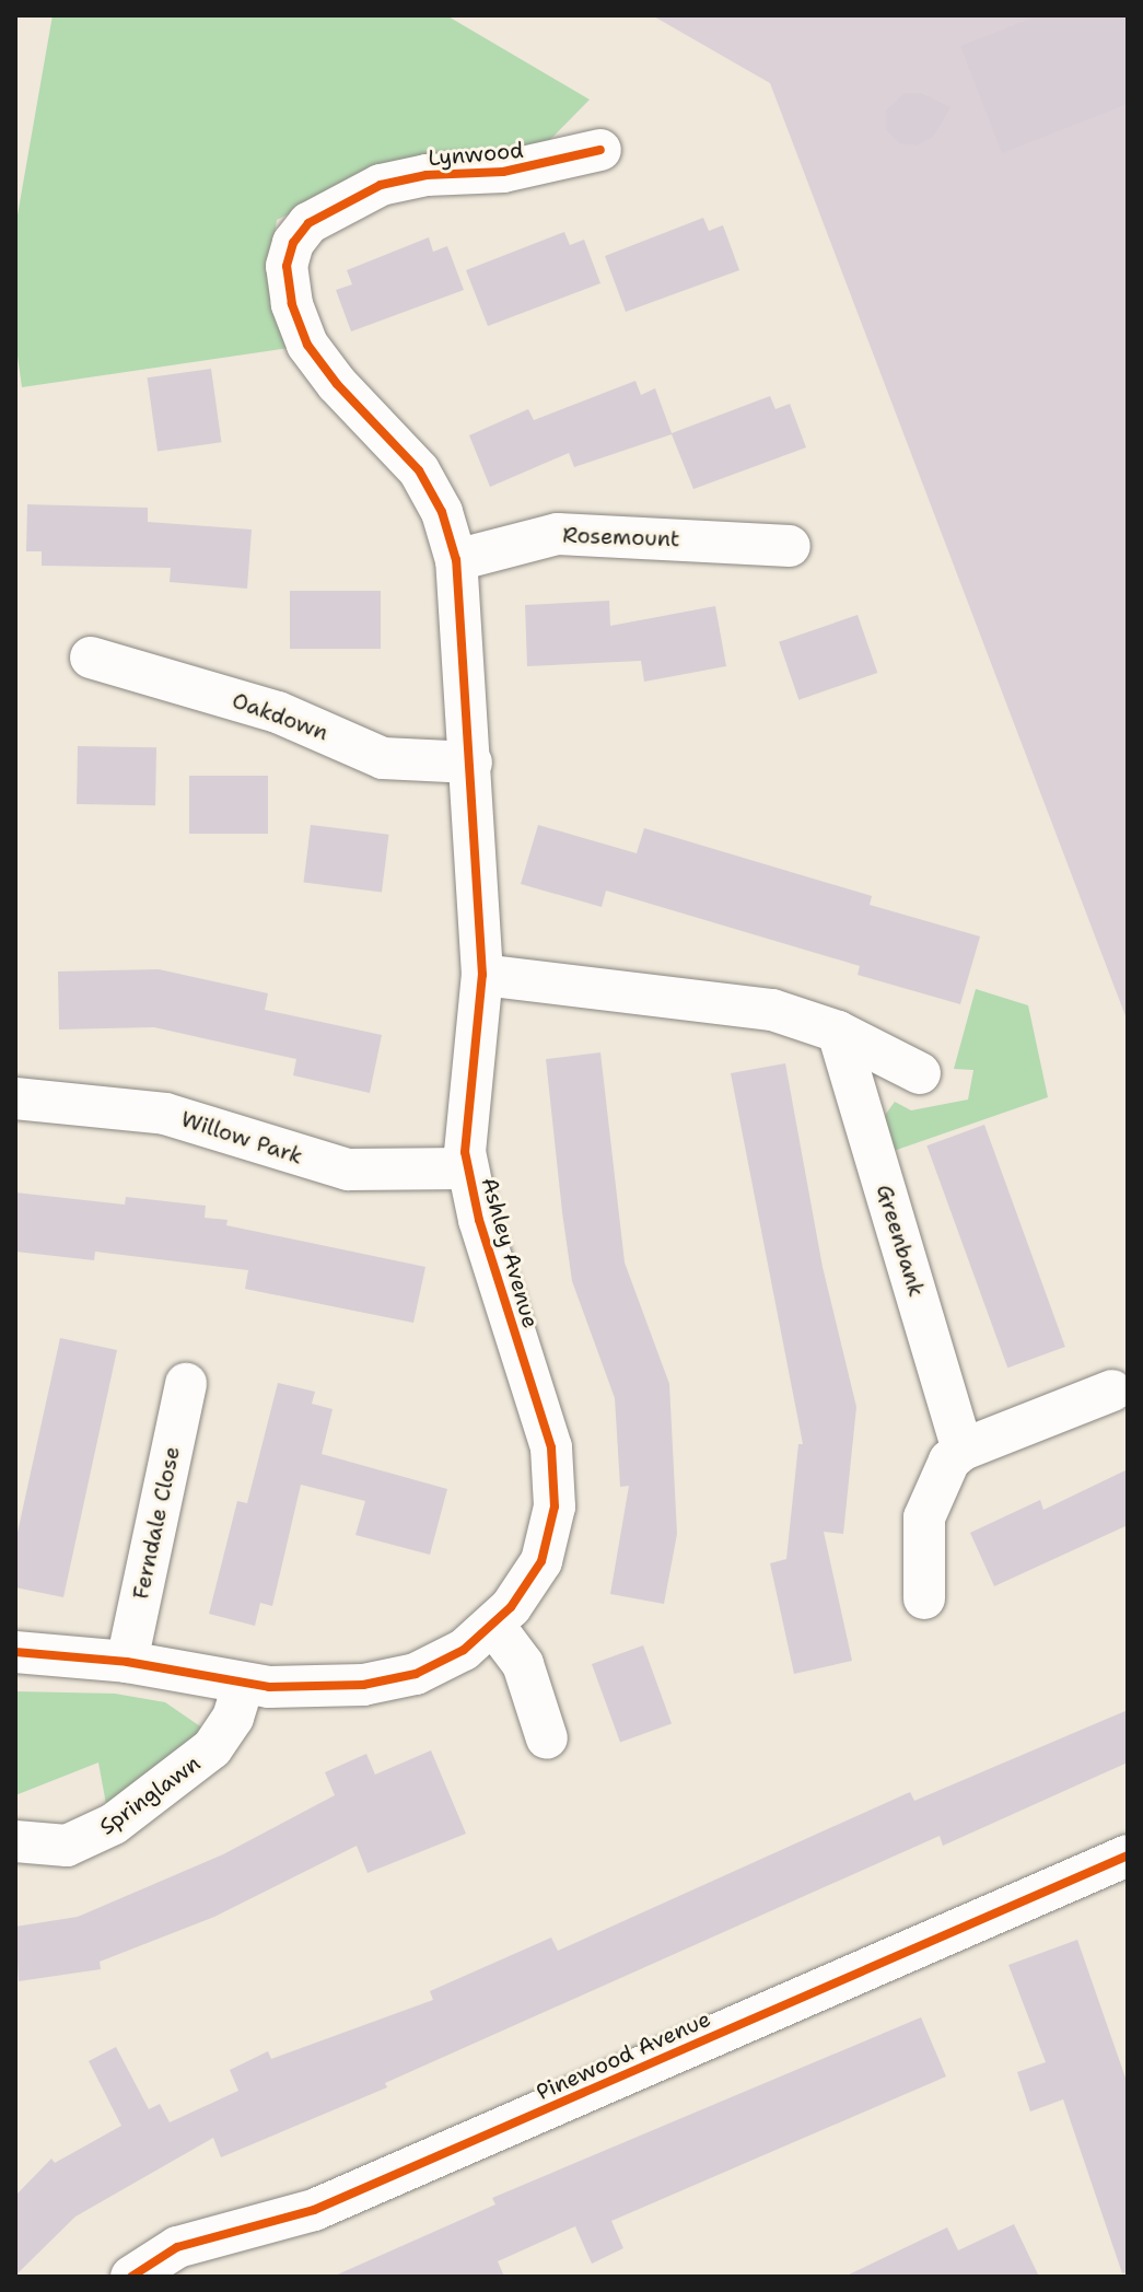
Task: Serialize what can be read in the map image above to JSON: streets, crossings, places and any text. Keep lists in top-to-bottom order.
{
  "streets": {
    "street": [
      "Lynwood",
      "Rosemount",
      "Oakdown",
      "Willow Park",
      "Greenbank",
      "Ashley Avenue",
      "Ferndale Close",
      "Springlawn",
      "Pinewood Avenue"
    ]
  },
  "crossings": [
    ["Lynwood", "Ashley Avenue"],
    ["Rosemount", "Ashley Avenue"],
    ["Oakdown", "Ashley Avenue"],
    ["Willow Park", "Ashley Avenue"],
    ["Ashley Avenue", "Ferndale Close"],
    ["Ashley Avenue", "Springlawn"]
  ]
}
